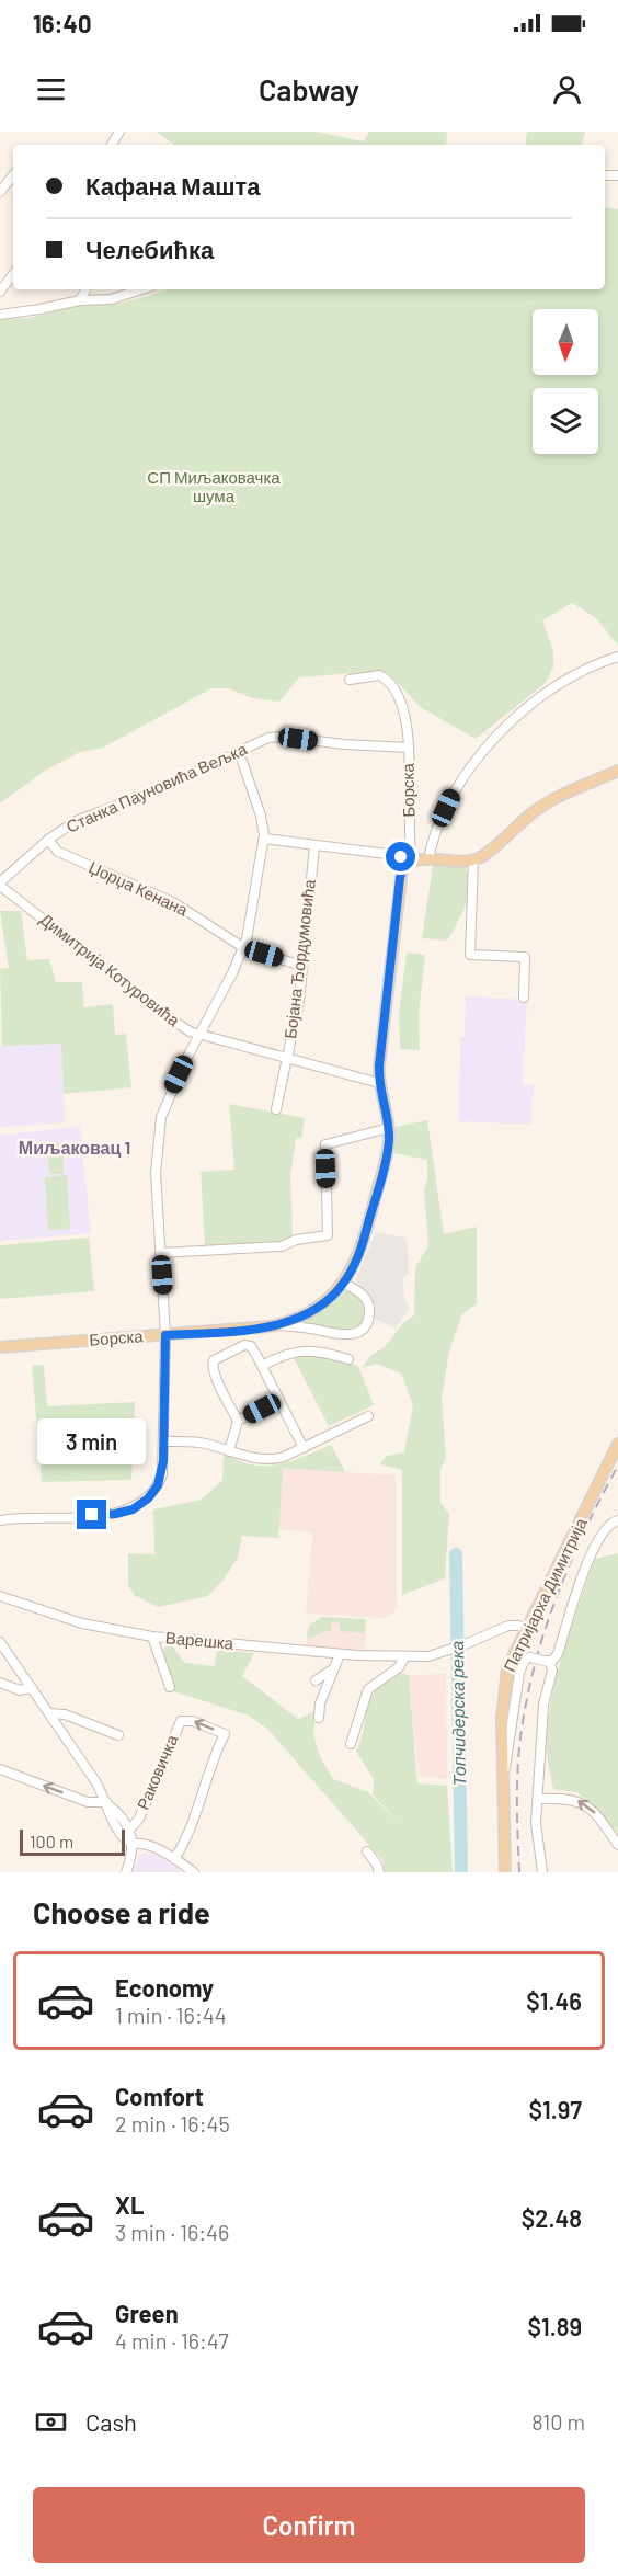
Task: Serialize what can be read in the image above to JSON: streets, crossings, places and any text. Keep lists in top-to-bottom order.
{
  "streets": {
    "main road": ["Борска", "Патријарха Димитрија"],
    "street": [
      "Станка Пауновића Вељка",
      "Џорџа Кенана",
      "Бојана Ђордумовића",
      "Димитрија Котуровића",
      "Варешка",
      "Раковичка"
    ]
  },
  "crossings": [
    ["Станка Пауновића Вељка", "Борска"],
    ["Станка Пауновића Вељка", "Џорџа Кенана"],
    ["Станка Пауновића Вељка", "Димитрија Котуровића"],
    ["Борска", "Димитрија Котуровића"],
    ["Џорџа Кенана", "Бојана Ђордумовића"],
    ["Бојана Ђордумовића", "Димитрија Котуровића"],
    ["Патријарха Димитрија", "Варешка"]
  ],
  "districts": ["Миљаковац 1"],
  "water": ["Топчидерска река"],
  "parks": ["СП Миљаковачка шума"],
  "scale_bar": "100 m",
  "north": "bottom",
  "page": {
    "status": "16:40",
    "header": "Cabway",
    "banner": ["Кафана Машта", "Челебићка"],
    "bubble": "3 min",
    "scale": "100 m",
    "heading": "Choose a ride",
    "list": [
      {
        "name": "Economy",
        "note": "1 min · 16:44",
        "value": "$1.46"
      },
      {
        "name": "Comfort",
        "note": "2 min · 16:45",
        "value": "$1.97"
      },
      {
        "name": "XL",
        "note": "3 min · 16:46",
        "value": "$2.48"
      },
      {
        "name": "Green",
        "note": "4 min · 16:47",
        "value": "$1.89"
      }
    ],
    "pay": ["Cash", "810 m"],
    "buttons": "Confirm"
  }
}
